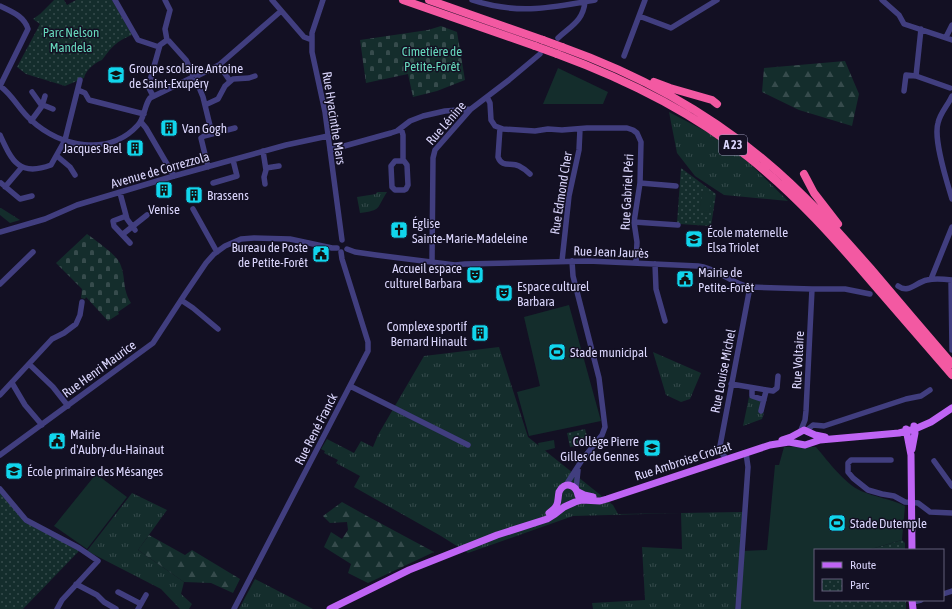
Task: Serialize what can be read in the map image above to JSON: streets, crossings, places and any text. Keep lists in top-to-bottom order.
{
  "streets": {
    "highway": ["A 23"],
    "main road": ["Rue Ambroise Croizat"],
    "street": [
      "Rue Hyacinthe Mars",
      "Rue Lénine",
      "Avenue de Correzzola",
      "Rue Gabriel Péri",
      "Rue Edmond Cher",
      "Rue Jean Jaurès",
      "Rue Voltaire",
      "Rue Henri Maurice",
      "Rue Louise Michel",
      "Rue René Franck"
    ]
  },
  "crossings": [
    ["Rue Hyacinthe Mars", "Avenue de Correzzola"],
    ["Rue Hyacinthe Mars", "Rue Jean Jaurès"],
    ["Rue Hyacinthe Mars", "Rue Henri Maurice"],
    ["Rue Hyacinthe Mars", "Rue René Franck"],
    ["Rue Lénine", "Rue Jean Jaurès"],
    ["Rue Gabriel Péri", "Rue Edmond Cher"],
    ["Rue Gabriel Péri", "Rue Jean Jaurès"],
    ["Rue Edmond Cher", "Rue Jean Jaurès"],
    ["Rue Jean Jaurès", "Rue Voltaire"],
    ["Rue Jean Jaurès", "Rue Henri Maurice"],
    ["Rue Jean Jaurès", "Rue Louise Michel"],
    ["Rue Jean Jaurès", "Rue René Franck"],
    ["Rue Voltaire", "Rue Ambroise Croizat"],
    ["Rue Henri Maurice", "Rue René Franck"],
    ["Rue Louise Michel", "Rue Ambroise Croizat"]
  ],
  "parks": ["Parc Nelson Mandela", "Cimetière de Petite-Forêt"],
  "places": {
    "school or university": [
      "Groupe scolaire Antoine de Saint-Exupéry",
      "École maternelle Elsa Triolet",
      "Collège Pierre Gilles de Gennes",
      "École primaire des Mésanges"
    ],
    "building": [
      "Van Gogh",
      "Jacques Brel",
      "Venise",
      "Brassens",
      "Complexe sportif Bernard Hinault"
    ],
    "church": ["Église Sainte-Marie-Madeleine"],
    "public building": ["Bureau de Poste de Petite-Forêt", "Mairie de Petite-Forêt", "Mairie d'Aubry-du-Hainaut"],
    "theatre": ["Accueil espace culturel Barbara", "Espace culturel Barbara"],
    "sports": ["Stade municipal", "Stade Dutemple"]
  },
  "legend": ["Route", "Parc"]
}
